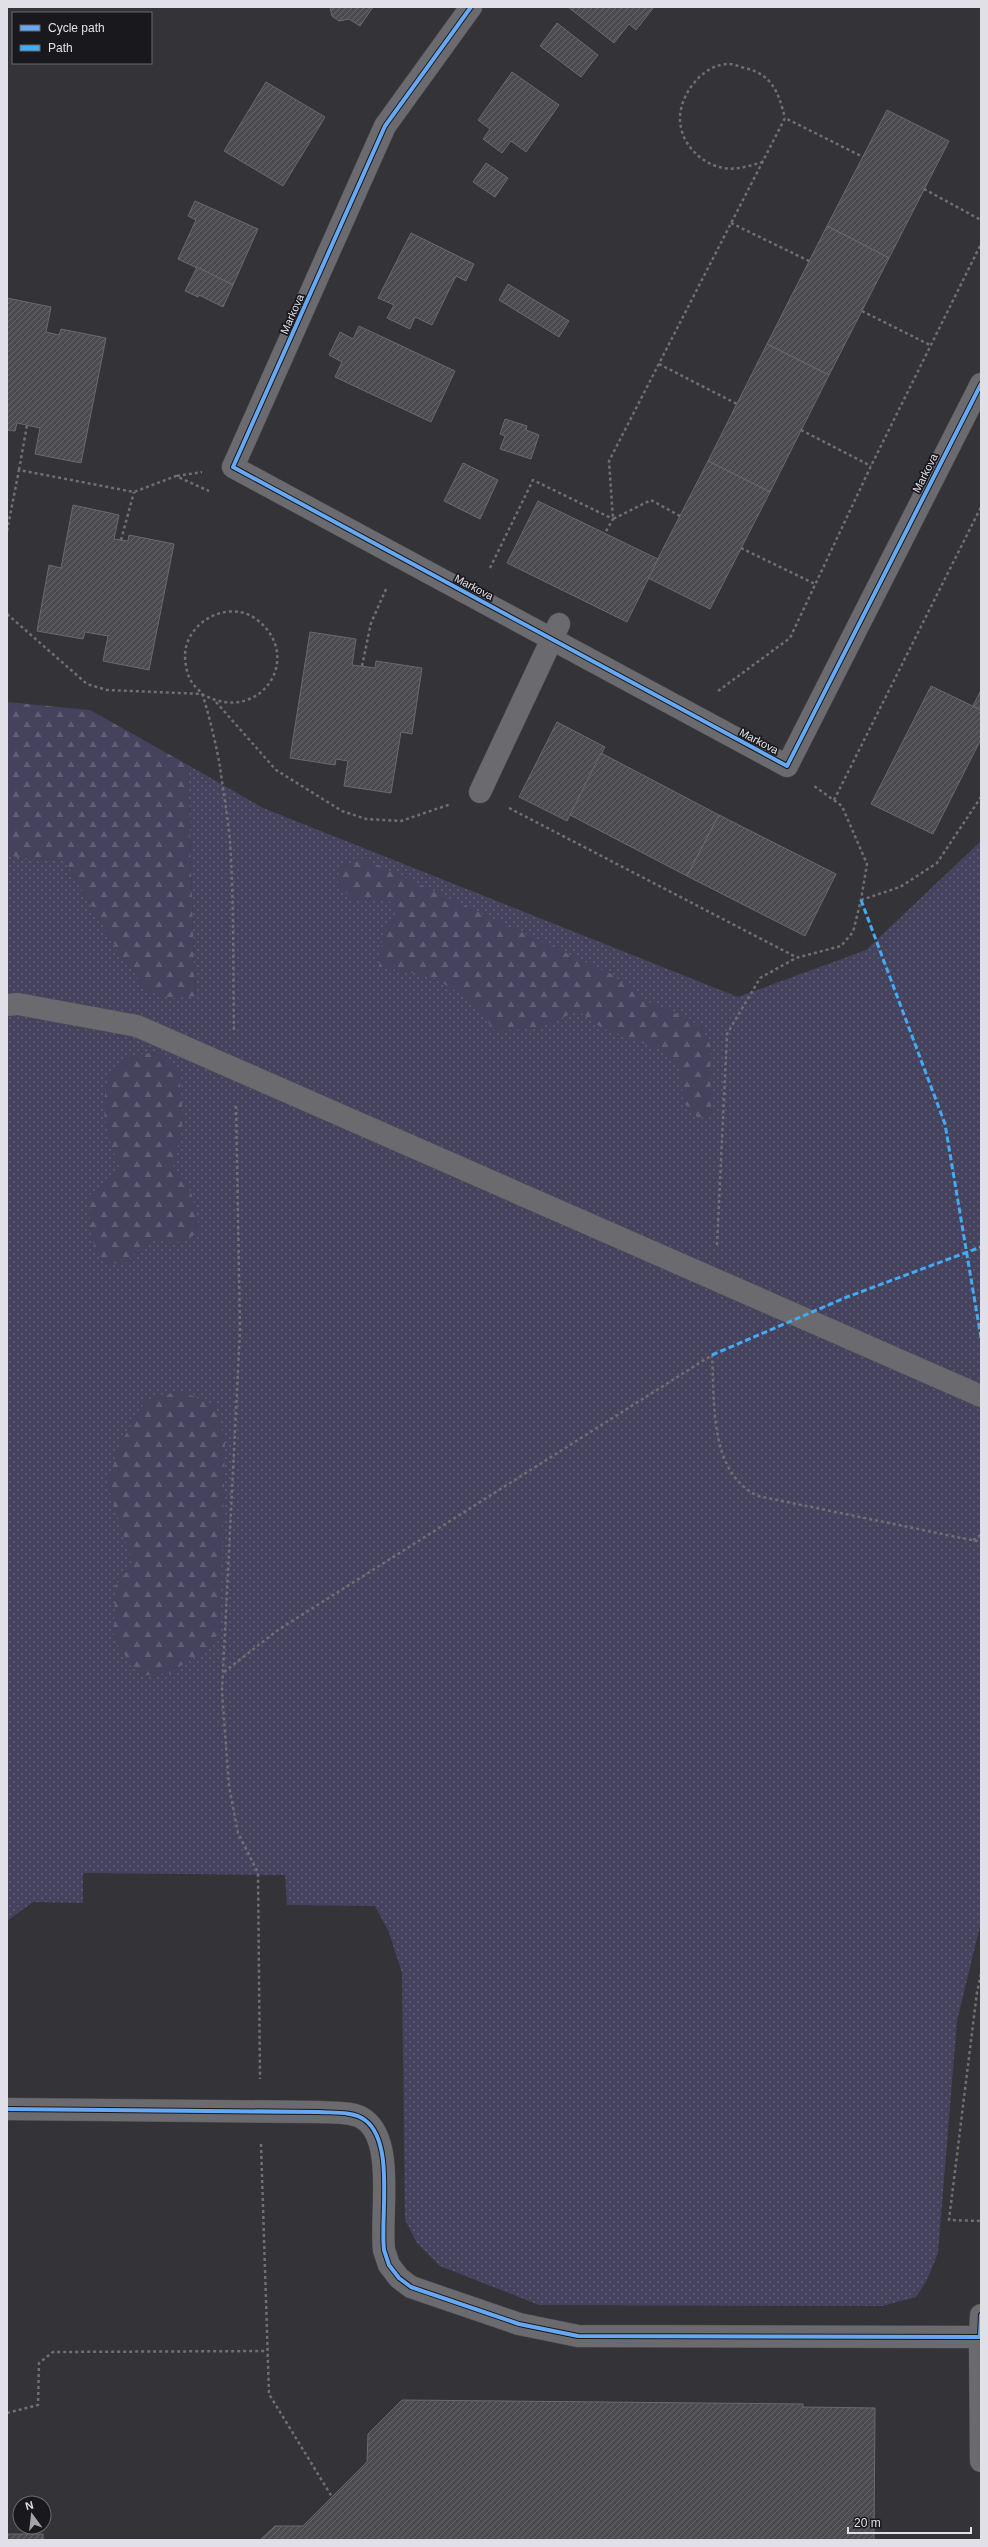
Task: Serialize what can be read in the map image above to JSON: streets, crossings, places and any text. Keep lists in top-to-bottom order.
{
  "streets": {
    "street": ["Markova"]
  },
  "legend": ["Cycle path", "Path"],
  "scale_bar": "20 m",
  "north": "top"
}
